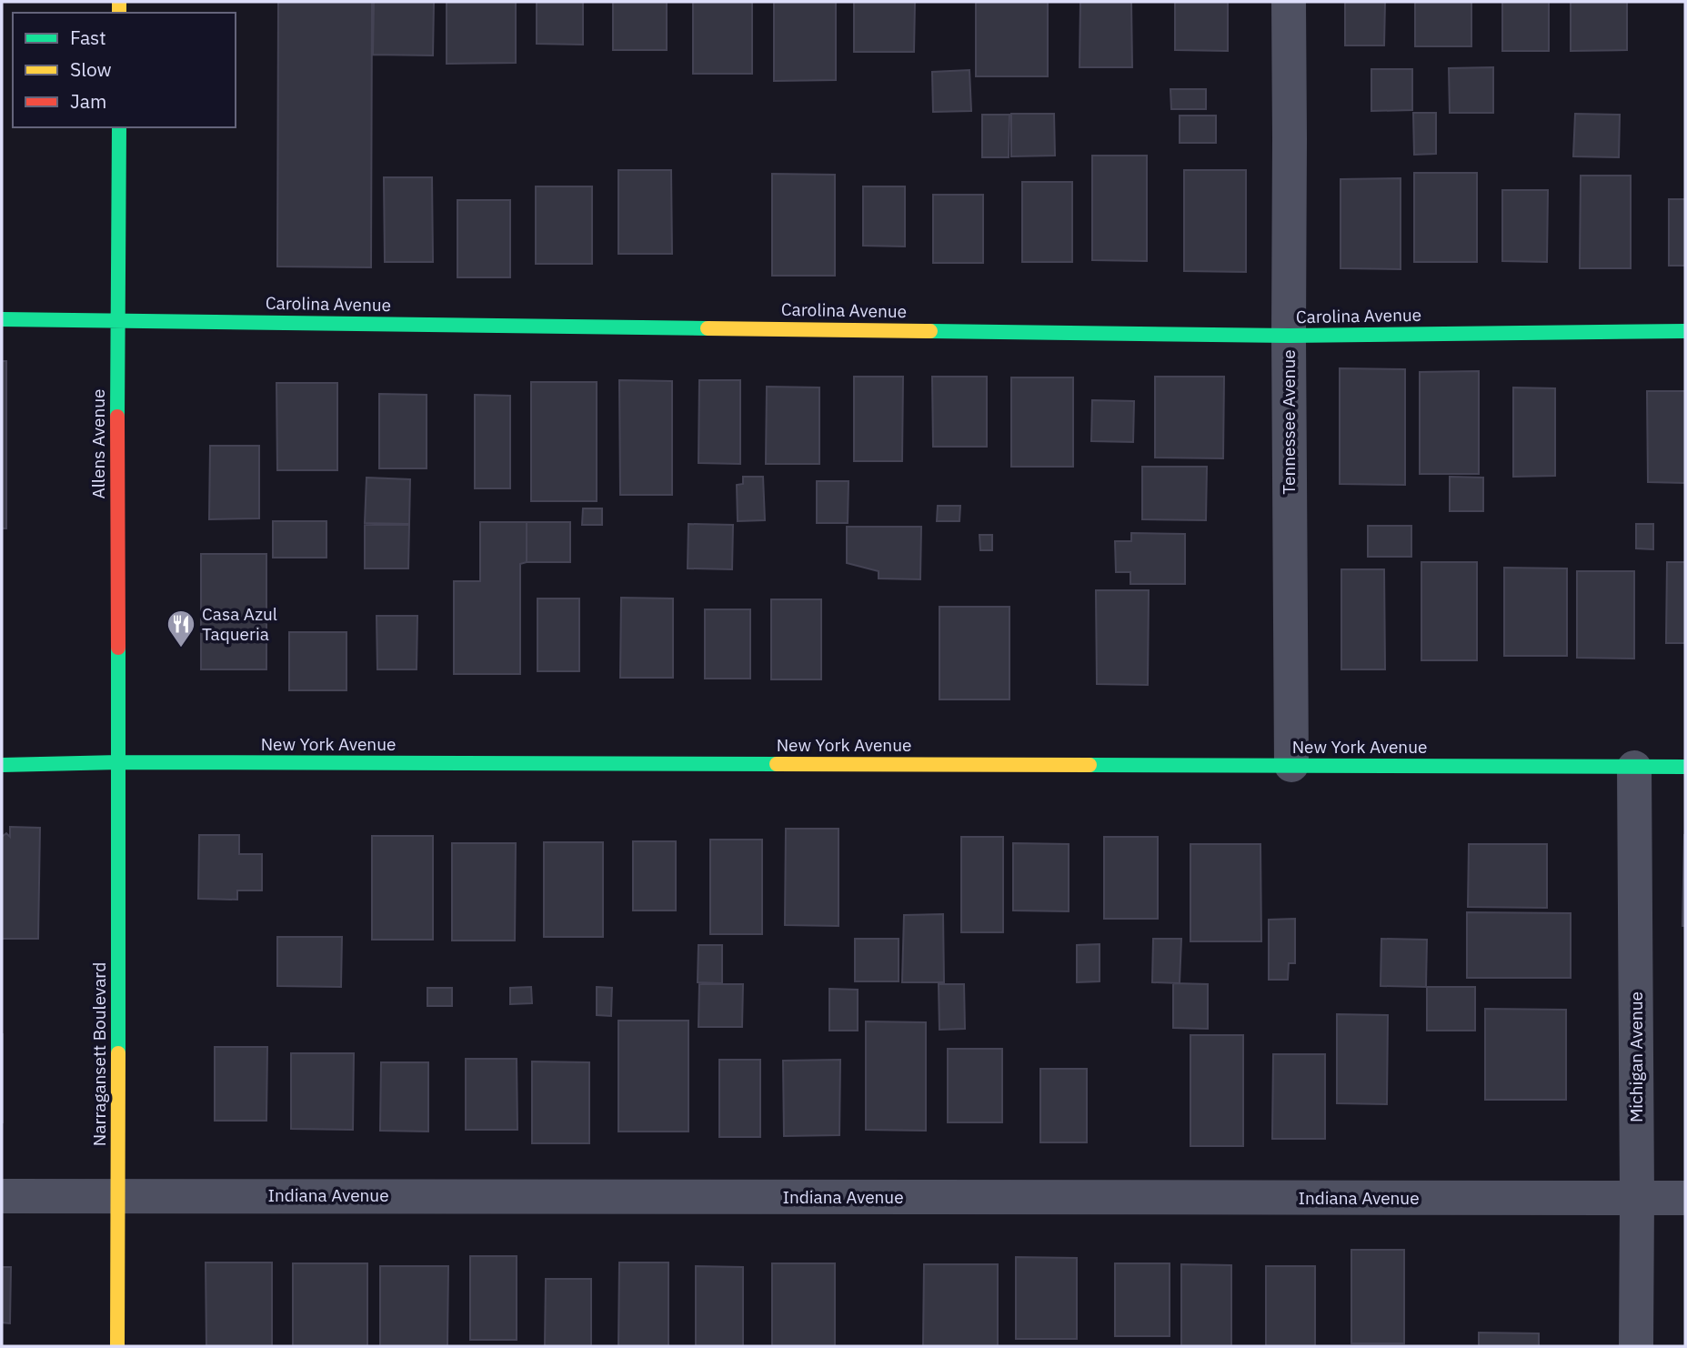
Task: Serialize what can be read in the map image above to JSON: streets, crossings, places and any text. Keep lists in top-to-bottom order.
{
  "streets": {
    "street": [
      "Carolina Avenue",
      "Tennessee Avenue",
      "Allens Avenue",
      "New York Avenue",
      "Narragansett Boulevard",
      "Michigan Avenue",
      "Indiana Avenue"
    ]
  },
  "crossings": [
    ["Carolina Avenue", "Tennessee Avenue"],
    ["Carolina Avenue", "Allens Avenue"],
    ["Tennessee Avenue", "New York Avenue"],
    ["Allens Avenue", "New York Avenue"],
    ["Allens Avenue", "Narragansett Boulevard"],
    ["New York Avenue", "Narragansett Boulevard"],
    ["New York Avenue", "Michigan Avenue"],
    ["Narragansett Boulevard", "Indiana Avenue"],
    ["Michigan Avenue", "Indiana Avenue"]
  ],
  "places": {
    "restaurant": ["Casa Azul Taqueria"]
  },
  "legend": ["Fast", "Slow", "Jam"]
}
